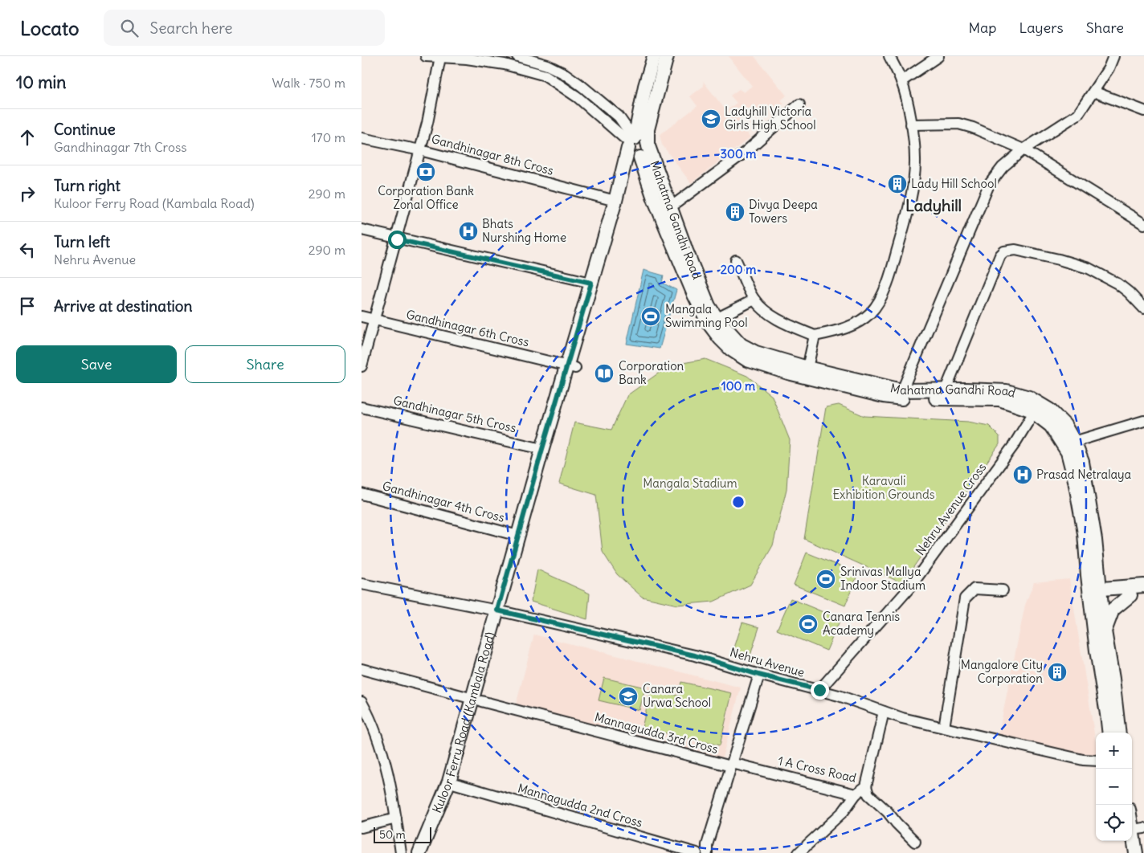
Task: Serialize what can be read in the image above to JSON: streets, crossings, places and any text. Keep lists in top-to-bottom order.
{
  "streets": {
    "main road": ["Mahatma Gandhi Road", "Kuloor Ferry Road (Kambala Road)"],
    "street": [
      "Gandhinagar 8th Cross",
      "Gandhinagar 6th Cross",
      "Gandhinagar 5th Cross",
      "Gandhinagar 4th Cross",
      "Nehru Avenue Cross",
      "Nehru Avenue",
      "Mannagudda 3rd Cross",
      "1 A Cross Road",
      "Mannagudda 2nd Cross"
    ]
  },
  "crossings": [
    ["Gandhinagar 8th Cross", "Kuloor Ferry Road (Kambala Road)"],
    ["Mahatma Gandhi Road", "Nehru Avenue Cross"],
    ["Mahatma Gandhi Road", "Kuloor Ferry Road (Kambala Road)"],
    ["Gandhinagar 6th Cross", "Kuloor Ferry Road (Kambala Road)"],
    ["Gandhinagar 5th Cross", "Kuloor Ferry Road (Kambala Road)"],
    ["Gandhinagar 4th Cross", "Kuloor Ferry Road (Kambala Road)"],
    ["Nehru Avenue Cross", "Nehru Avenue"],
    ["Nehru Avenue", "Kuloor Ferry Road (Kambala Road)"],
    ["Nehru Avenue", "Mannagudda 3rd Cross"],
    ["Nehru Avenue", "1 A Cross Road"],
    ["Kuloor Ferry Road (Kambala Road)", "Mannagudda 3rd Cross"],
    ["Kuloor Ferry Road (Kambala Road)", "Mannagudda 2nd Cross"],
    ["Mannagudda 3rd Cross", "1 A Cross Road"]
  ],
  "districts": ["Ladyhill"],
  "parks": ["Karavali Exhibition Grounds", "Mangala Stadium"],
  "places": {
    "school or university": ["Ladyhill Victoria Girls High School", "Canara Urwa School"],
    "bank": ["Corporation Bank Zonal Office"],
    "building": ["Lady Hill School", "Divya Deepa Towers", "Mangalore City Corporation"],
    "hospital": ["Bhats Nurshing Home", "Prasad Netralaya"],
    "sports": ["Mangala Swimming Pool", "Srinivas Mallya Indoor Stadium", "Canara Tennis Academy"],
    "library": ["Corporation Bank"]
  },
  "scale_bar": "50 m",
  "page": {
    "header": "Locato",
    "search": "Search here",
    "nav": ["Map", "Layers", "Share"],
    "heading": ["10 min", "Walk · 750 m"],
    "list": [
      ["Continue", "Gandhinagar 7th Cross", "170 m"],
      ["Turn right", "Kuloor Ferry Road (Kambala Road)", "290 m"],
      ["Turn left", "Nehru Avenue", "290 m"],
      "Arrive at destination"
    ],
    "buttons": ["Save", "Share"],
    "map_buttons": ["+", "−"],
    "scale": "50 m"
  },
  "rings": ["300 m", "200 m", "100 m"]
}
